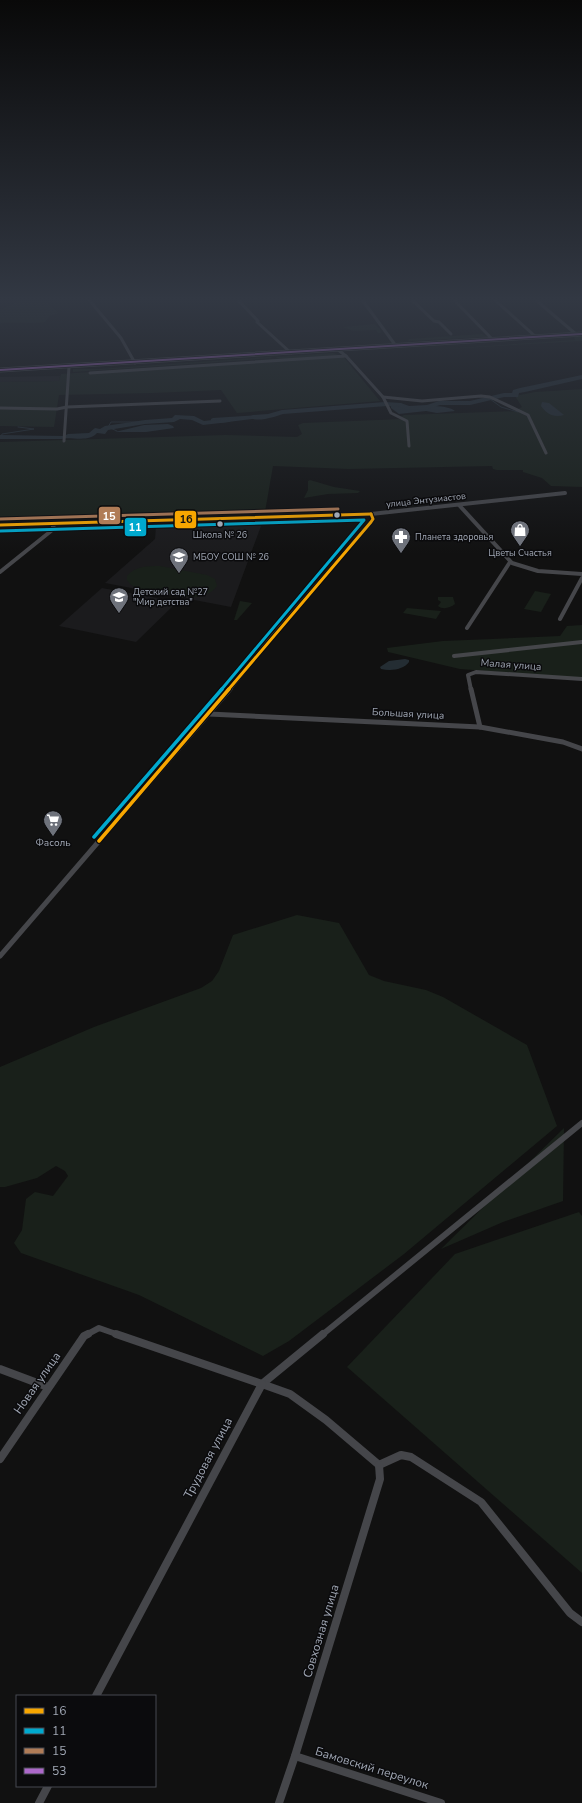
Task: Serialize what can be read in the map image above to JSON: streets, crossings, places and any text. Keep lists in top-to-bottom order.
{
  "streets": {
    "street": [
      "улица Энтузиастов",
      "Малая улица",
      "Большая улица",
      "Новая улица",
      "Трудовая улица",
      "Совхозная улица",
      "Бамовский переулок"
    ]
  },
  "crossings": [
    ["Малая улица", "Большая улица"],
    ["Новая улица", "Трудовая улица"],
    ["Совхозная улица", "Бамовский переулок"]
  ],
  "places": {
    "other": ["Школа № 26"],
    "shop": ["Цветы Счастья"],
    "pharmacy": ["Планета здоровья"],
    "school or university": ["МБОУ СОШ № 26", "Детский сад №27 \"Мир детства\""],
    "supermarket": ["Фасоль"]
  },
  "lines": ["transit line 15", "transit line 16", "transit line 11"],
  "legend": [
    "16",
    "11",
    "15",
    "53"
  ]
}
